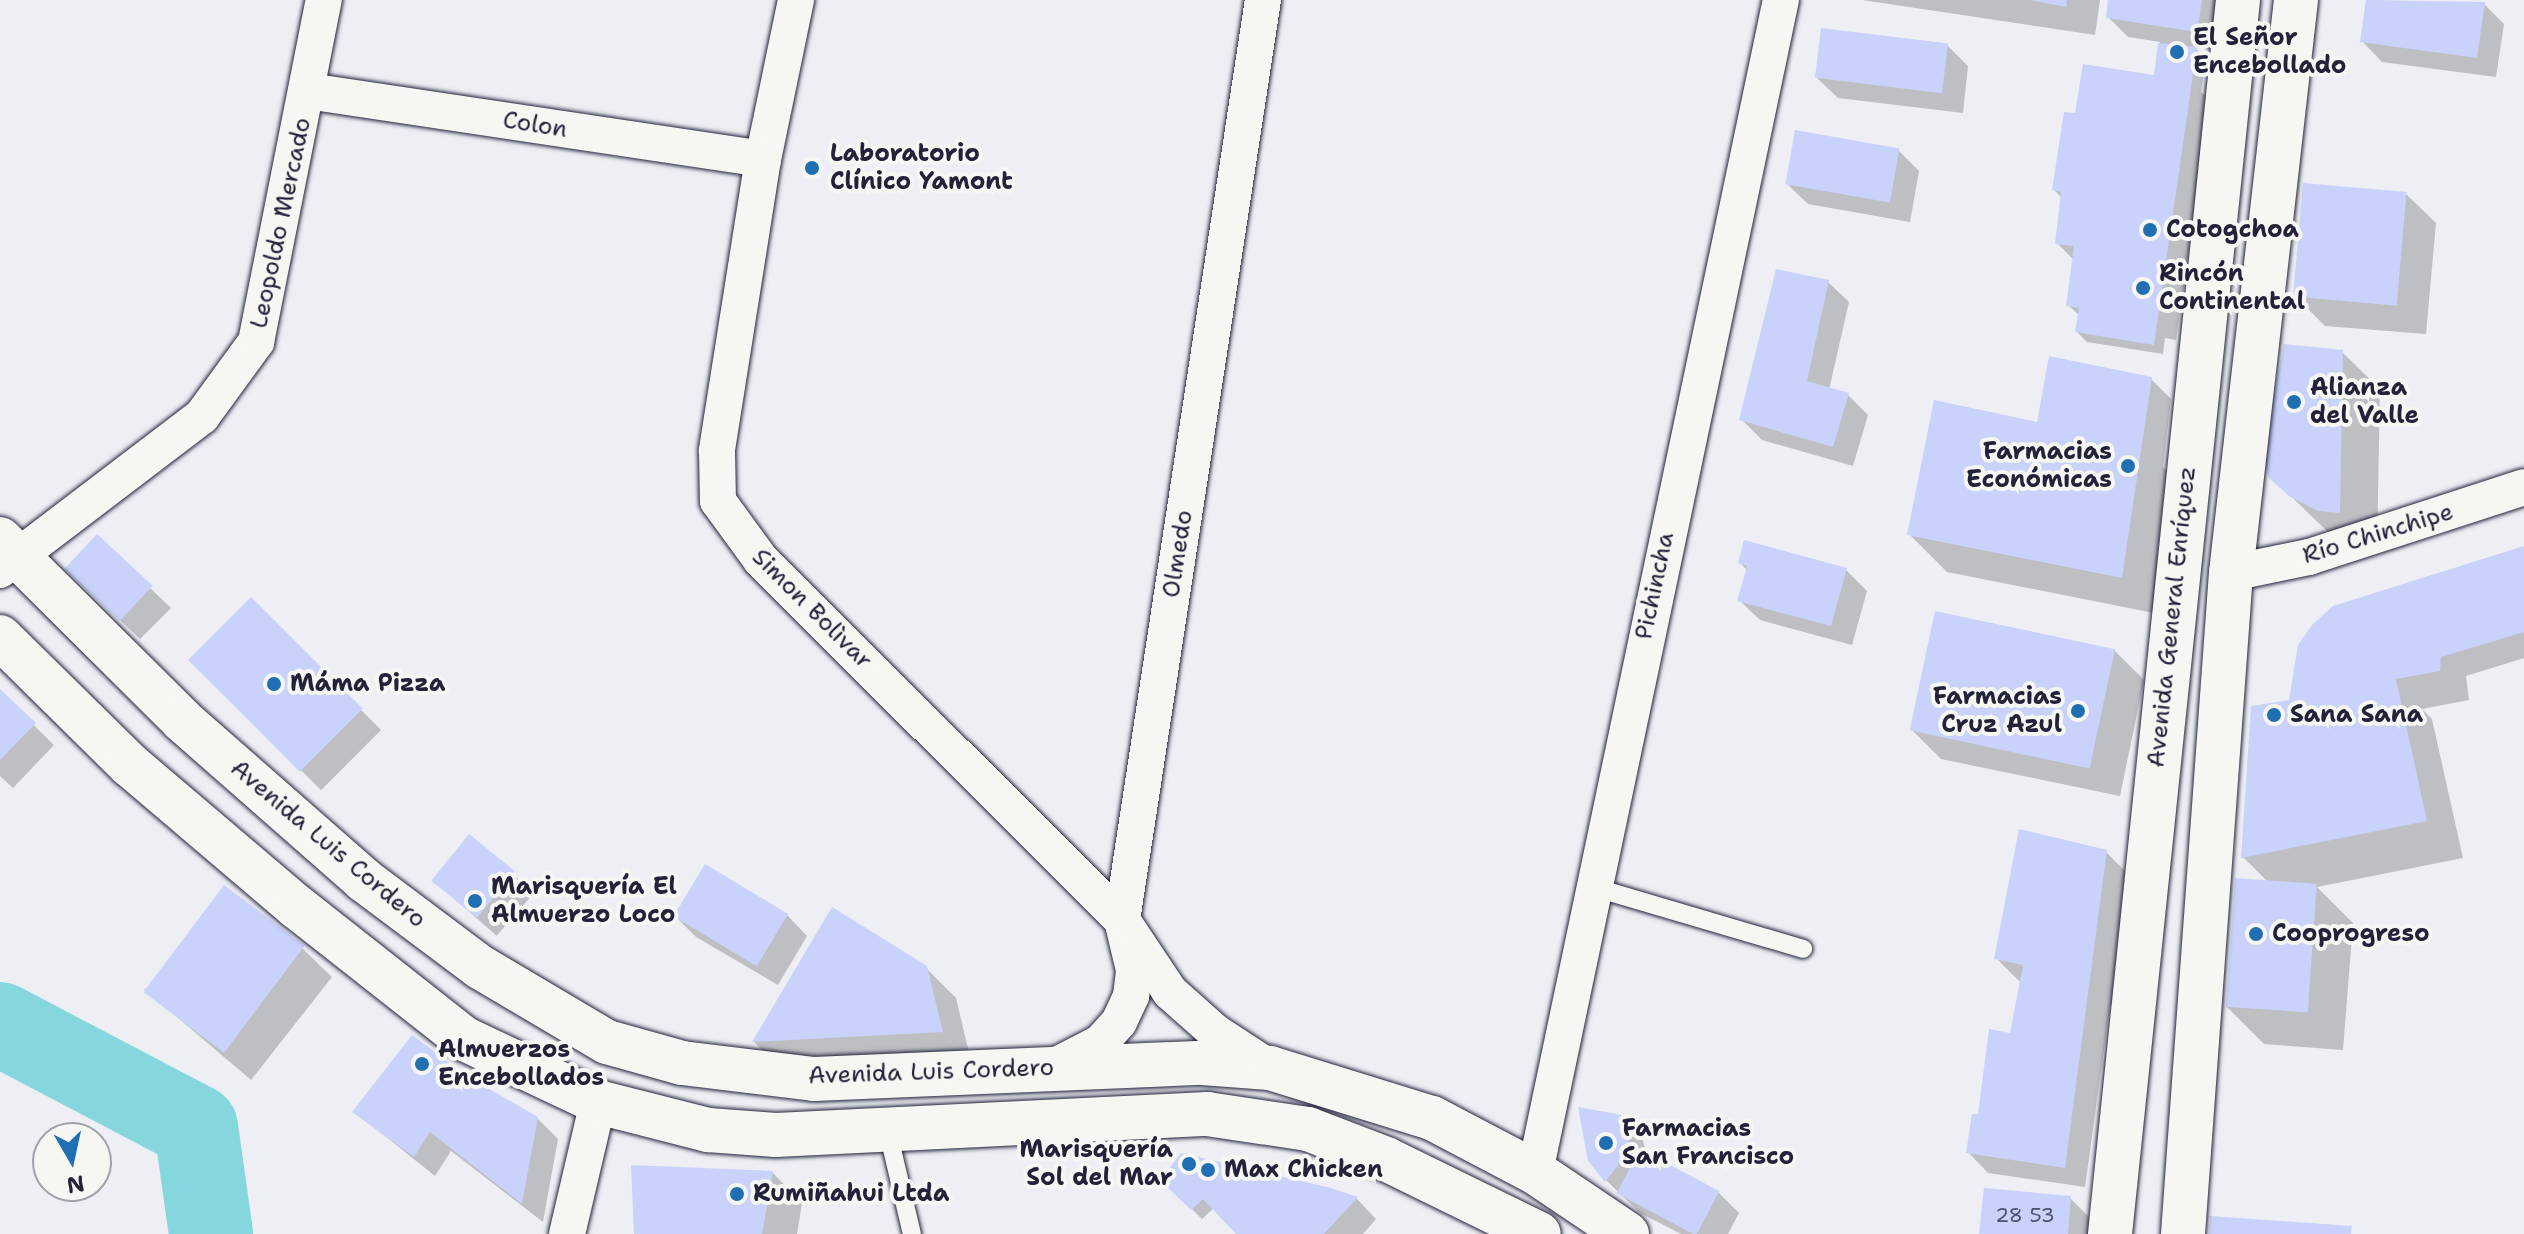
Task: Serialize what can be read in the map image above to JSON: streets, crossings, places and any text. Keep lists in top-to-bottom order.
{
  "streets": {
    "main road": ["Avenida General Enríquez", "Avenida Luis Cordero"],
    "street": [
      "Colon",
      "Leopoldo Mercado",
      "Río Chinchipe",
      "Olmedo",
      "Pichincha",
      "Simon Bolìvar"
    ]
  },
  "crossings": [
    ["Colon", "Leopoldo Mercado"],
    ["Colon", "Simon Bolìvar"],
    ["Leopoldo Mercado", "Avenida Luis Cordero"],
    ["Olmedo", "Simon Bolìvar"],
    ["Olmedo", "Avenida Luis Cordero"],
    ["Pichincha", "Avenida Luis Cordero"],
    ["Simon Bolìvar", "Avenida Luis Cordero"]
  ],
  "places": [
    "El Señor Encebollado",
    "Laboratorio Clínico Yamont",
    "Cotogchoa",
    "Rincón Continental",
    "Alianza del Valle",
    "Farmacias Económicas",
    "Máma Pizza",
    "Farmacias Cruz Azul",
    "Sana Sana",
    "Marisquería El Almuerzo Loco",
    "Cooprogreso",
    "Almuerzos Encebollados",
    "Farmacias San Francisco",
    "Marisquería Sol del Mar",
    "Max Chicken",
    "Rumiñahui Ltda"
  ],
  "house_numbers": ["28 53"],
  "north": "bottom"
}
